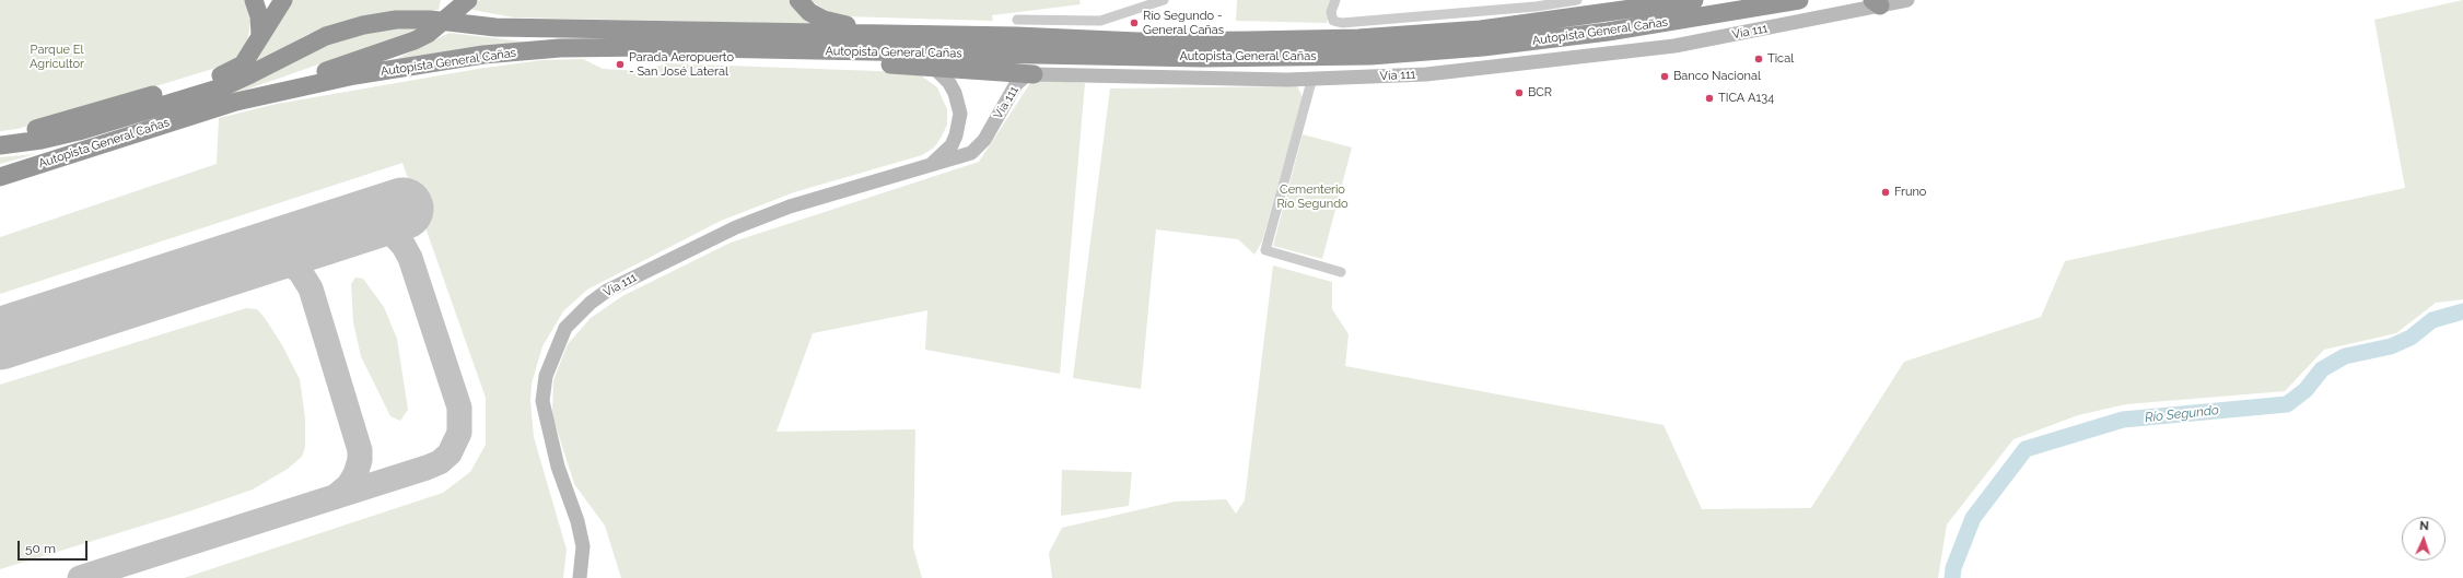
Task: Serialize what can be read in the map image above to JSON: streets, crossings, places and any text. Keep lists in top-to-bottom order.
{
  "streets": {
    "highway": ["Autopista General Cañas"],
    "main road": ["Vía 111"]
  },
  "water": ["Río Segundo"],
  "parks": ["Parque El Agricultor", "Cementerio Río Segundo"],
  "places": [
    "Río Segundo - General Cañas",
    "Tical",
    "Parada Aeropuerto - San José Lateral",
    "Banco Nacional",
    "BCR",
    "TICA A134",
    "Fruno"
  ],
  "scale_bar": "50 m",
  "north": "top"
}
